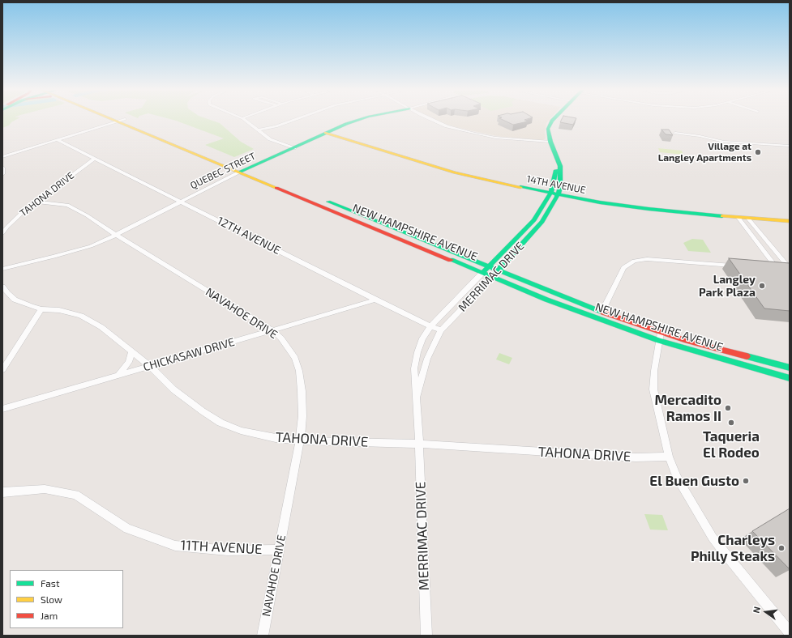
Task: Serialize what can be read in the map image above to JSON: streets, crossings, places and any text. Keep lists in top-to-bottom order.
{
  "streets": {
    "main road": [
      "QUEBEC STREET",
      "14TH AVENUE",
      "NEW HAMPSHIRE AVENUE",
      "MERRIMAC DRIVE"
    ],
    "street": [
      "TAHONA DRIVE",
      "12TH AVENUE",
      "NAVAHOE DRIVE",
      "CHICKASAW DRIVE",
      "11TH AVENUE"
    ]
  },
  "crossings": [
    ["QUEBEC STREET", "14TH AVENUE"],
    ["QUEBEC STREET", "NEW HAMPSHIRE AVENUE"],
    ["QUEBEC STREET", "12TH AVENUE"],
    ["QUEBEC STREET", "NAVAHOE DRIVE"],
    ["14TH AVENUE", "MERRIMAC DRIVE"],
    ["TAHONA DRIVE", "12TH AVENUE"],
    ["TAHONA DRIVE", "MERRIMAC DRIVE"],
    ["TAHONA DRIVE", "NAVAHOE DRIVE"],
    ["TAHONA DRIVE", "CHICKASAW DRIVE"],
    ["NEW HAMPSHIRE AVENUE", "MERRIMAC DRIVE"],
    ["12TH AVENUE", "MERRIMAC DRIVE"],
    ["12TH AVENUE", "CHICKASAW DRIVE"],
    ["NAVAHOE DRIVE", "CHICKASAW DRIVE"],
    ["NAVAHOE DRIVE", "11TH AVENUE"]
  ],
  "places": [
    "Village at Langley Apartments",
    "Langley Park Plaza",
    "Mercadito Ramos II",
    "Taqueria El Rodeo",
    "El Buen Gusto",
    "Charleys Philly Steaks"
  ],
  "legend": ["Fast", "Slow", "Jam"],
  "north": "left"
}
